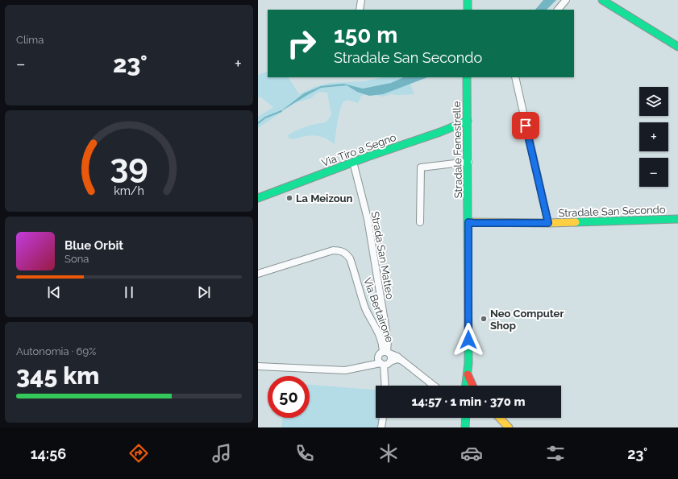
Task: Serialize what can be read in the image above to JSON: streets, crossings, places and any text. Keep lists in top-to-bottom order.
{
  "streets": {
    "street": [
      "Via Tiro a Segno",
      "Stradale Fenestrelle",
      "Stradale San Secondo",
      "Strada San Matteo",
      "Via Bertairone"
    ]
  },
  "crossings": [
    ["Via Tiro a Segno", "Stradale Fenestrelle"],
    ["Via Tiro a Segno", "Strada San Matteo"],
    ["Stradale Fenestrelle", "Stradale San Secondo"],
    ["Strada San Matteo", "Via Bertairone"]
  ],
  "places": ["La Meizoun", "Neo Computer Shop"],
  "page": {
    "tile": [
      "Clima",
      ["Autonomia · 69%", "345 km"]
    ],
    "turn": ["150 m", "Stradale San Secondo"],
    "heat": ["−", "23°", "+"],
    "map_buttons": ["+", "−"],
    "song": ["Blue Orbit", "Sona"],
    "limit": "50",
    "trip": "14:57 · 1 min · 370 m",
    "tabs": ["14:56", "23°"],
    "gauge": ["39", "km/h"]
  }
}
